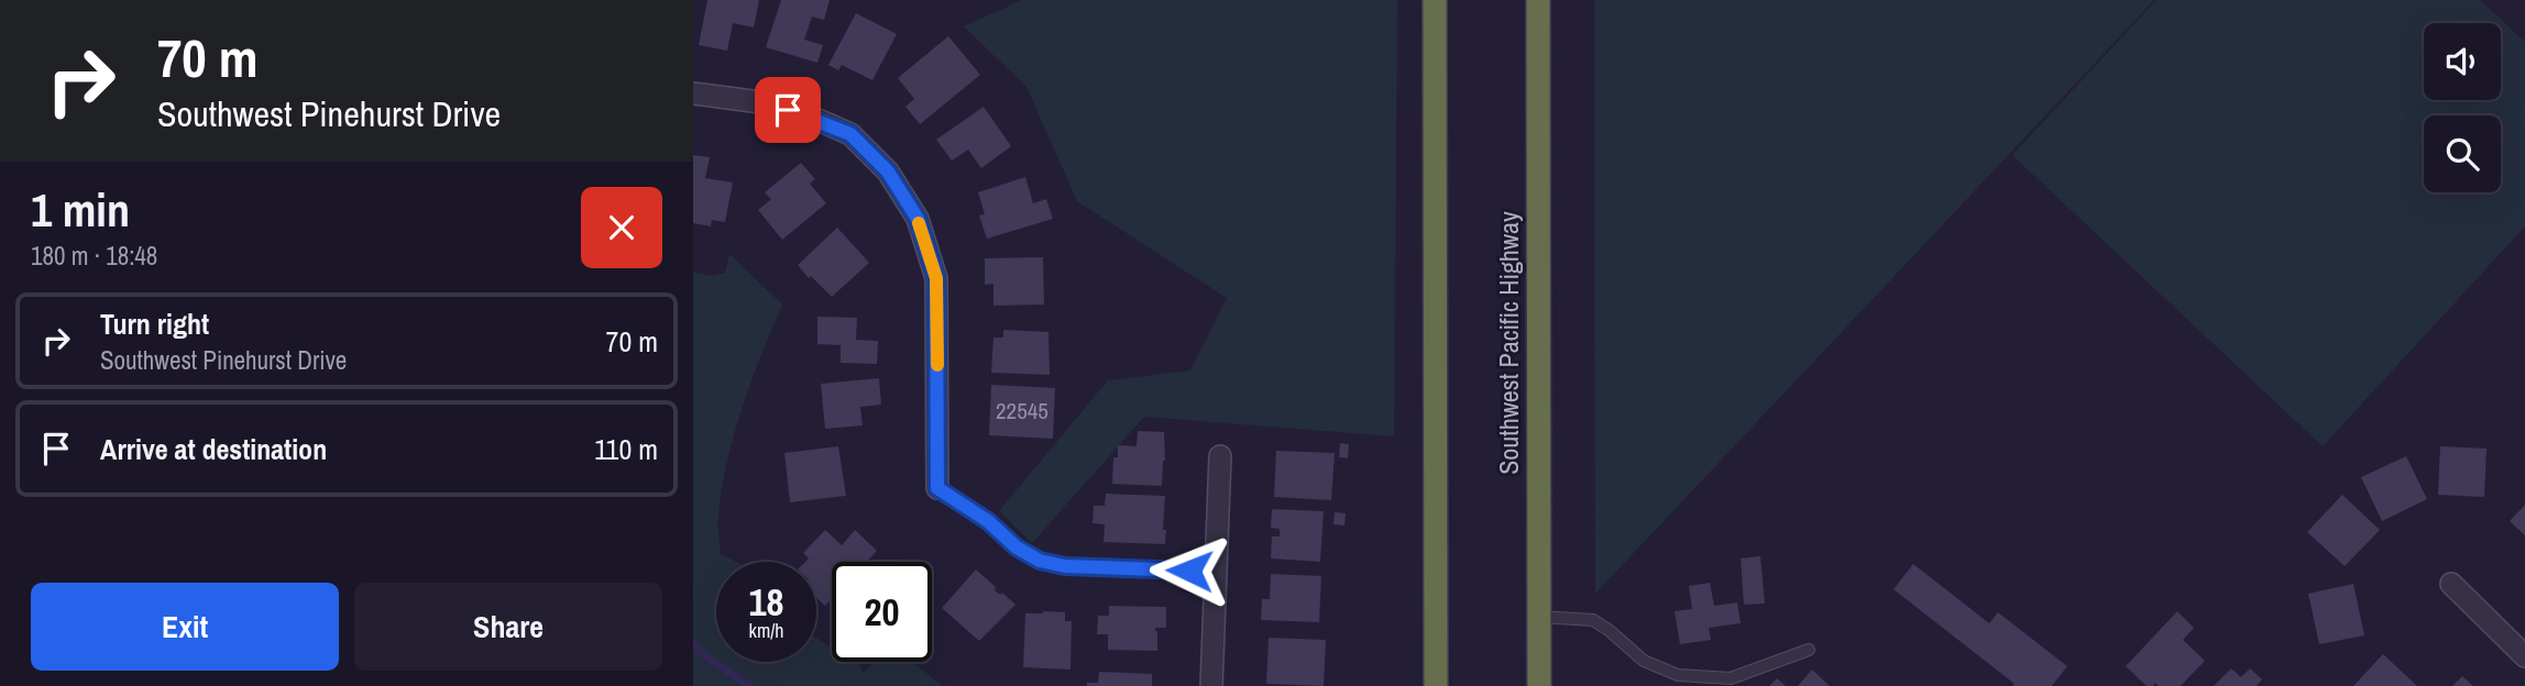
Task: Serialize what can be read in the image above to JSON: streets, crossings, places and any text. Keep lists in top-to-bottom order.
{
  "streets": {
    "highway": ["Southwest Pacific Highway"]
  },
  "house_numbers": ["22545"],
  "page": {
    "turn": ["70 m", "Southwest Pinehurst Drive"],
    "heading": ["1 min", "180 m · 18:48"],
    "list": [
      {
        "name": "Turn right",
        "note": "Southwest Pinehurst Drive",
        "value": "70 m"
      },
      {
        "name": "Arrive at destination",
        "value": "110 m"
      }
    ],
    "speed": "18 km/h",
    "limit": "20",
    "buttons": ["Exit", "Share"]
  }
}
